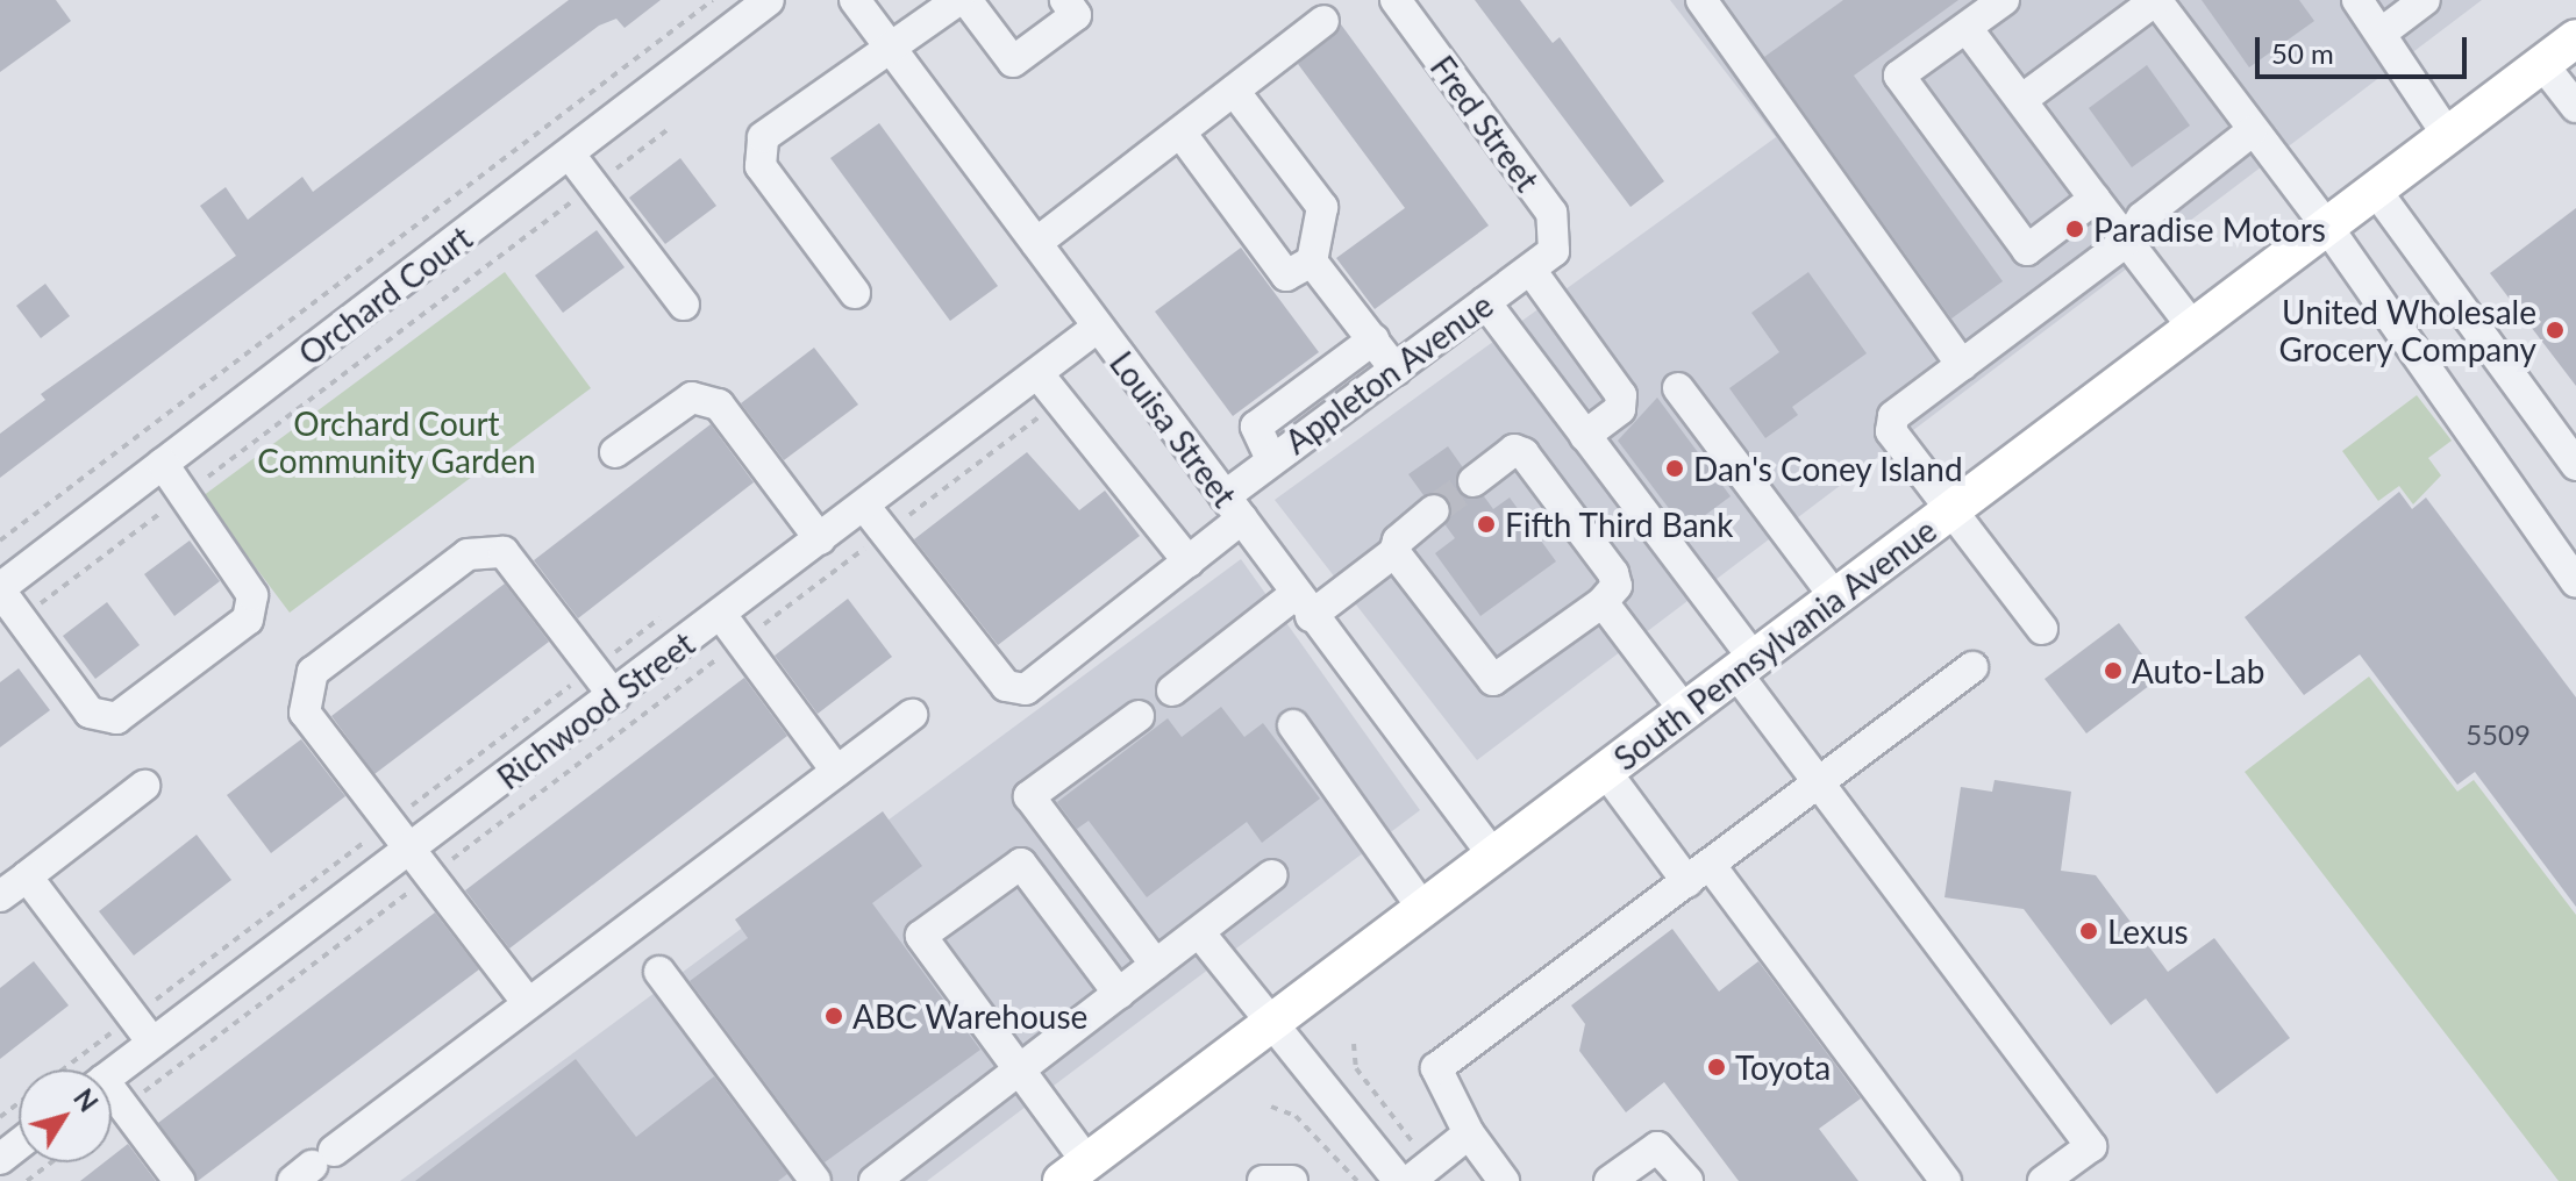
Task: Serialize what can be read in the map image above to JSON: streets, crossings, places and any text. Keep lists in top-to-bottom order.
{
  "streets": {
    "main road": ["South Pennsylvania Avenue"],
    "street": [
      "Fred Street",
      "Orchard Court",
      "Appleton Avenue",
      "Louisa Street",
      "Richwood Street"
    ]
  },
  "crossings": [
    ["Fred Street", "Appleton Avenue"],
    ["Appleton Avenue", "Louisa Street"],
    ["Appleton Avenue", "Richwood Street"],
    ["Louisa Street", "South Pennsylvania Avenue"],
    ["Louisa Street", "Richwood Street"]
  ],
  "parks": ["Orchard Court Community Garden"],
  "places": [
    "Paradise Motors",
    "United Wholesale Grocery Company",
    "Dan's Coney Island",
    "Fifth Third Bank",
    "Auto-Lab",
    "Lexus",
    "ABC Warehouse",
    "Toyota"
  ],
  "house_numbers": ["5509"],
  "scale_bar": "50 m",
  "north": "top right"
}
